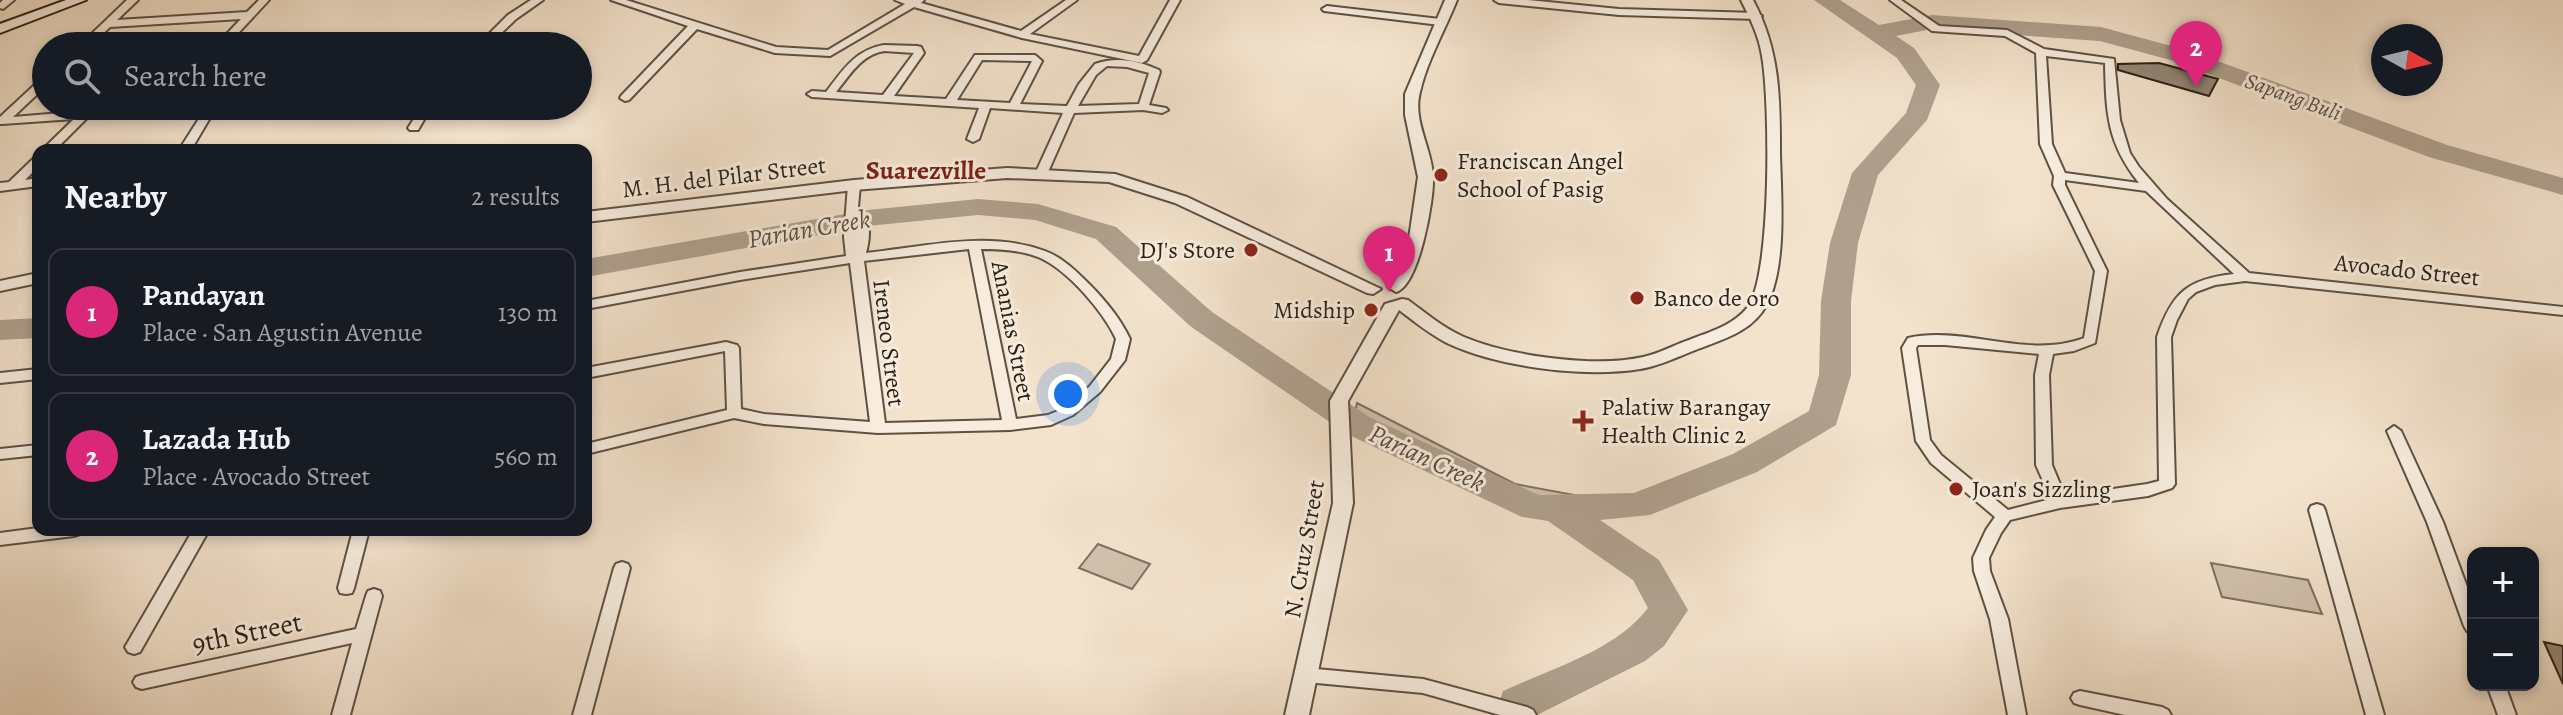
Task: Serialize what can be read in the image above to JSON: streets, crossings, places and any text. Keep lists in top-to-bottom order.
{
  "streets": {
    "street": [
      "M. H. del Pilar Street",
      "Avocado Street",
      "Ananias Street",
      "Ireneo Street",
      "N. Cruz Street",
      "9th Street"
    ]
  },
  "crossings": [
    ["M. H. del Pilar Street", "Ireneo Street"],
    ["M. H. del Pilar Street", "N. Cruz Street"]
  ],
  "districts": ["Suarezville"],
  "water": ["Sapang Buli", "Parian Creek"],
  "places": {
    "other": [
      "Franciscan Angel School of Pasig",
      "DJ's Store",
      "Banco de oro",
      "Midship",
      "Joan's Sizzling"
    ],
    "health": ["Palatiw Barangay Health Clinic 2"]
  },
  "north": "right",
  "page": {
    "pins": ["2", "1"],
    "search": "Search here",
    "heading": ["Nearby", "2 results"],
    "list": [
      {
        "mark": "1",
        "name": "Pandayan",
        "note": "Place · San Agustin Avenue",
        "value": "130 m"
      },
      {
        "mark": "2",
        "name": "Lazada Hub",
        "note": "Place · Avocado Street",
        "value": "560 m"
      }
    ],
    "map_buttons": ["+", "−"]
  }
}
